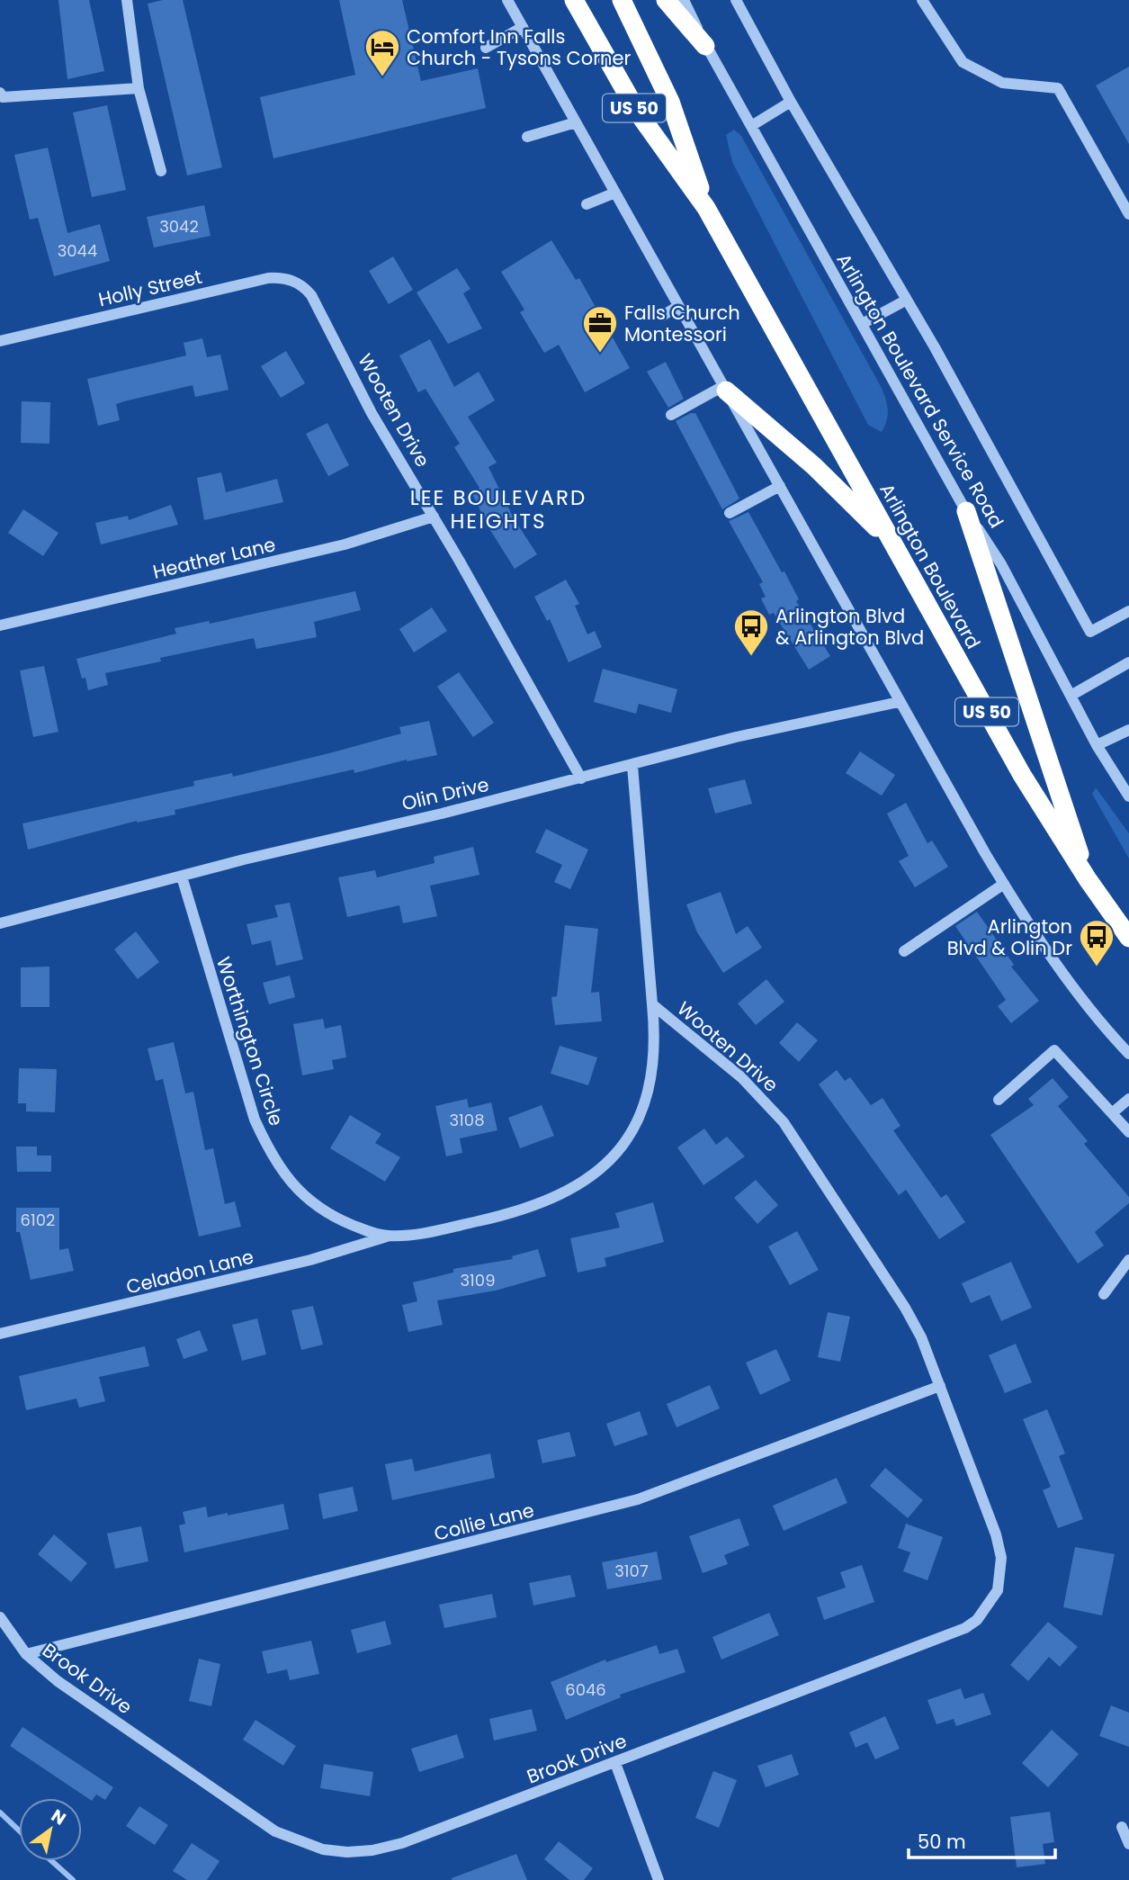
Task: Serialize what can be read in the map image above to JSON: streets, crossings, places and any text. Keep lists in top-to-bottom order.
{
  "streets": {
    "highway": ["US 50", "Arlington Boulevard"],
    "street": [
      "Holly Street",
      "Arlington Boulevard Service Road",
      "Wooten Drive",
      "Heather Lane",
      "Olin Drive",
      "Worthington Circle",
      "Celadon Lane",
      "Collie Lane",
      "Brook Drive"
    ]
  },
  "crossings": [
    ["Holly Street", "Wooten Drive"],
    ["Wooten Drive", "Heather Lane"],
    ["Wooten Drive", "Olin Drive"],
    ["Wooten Drive", "Worthington Circle"],
    ["Wooten Drive", "Collie Lane"],
    ["Wooten Drive", "Brook Drive"],
    ["Olin Drive", "Worthington Circle"],
    ["Worthington Circle", "Celadon Lane"],
    ["Collie Lane", "Brook Drive"]
  ],
  "districts": ["LEE BOULEVARD HEIGHTS"],
  "places": {
    "hotel": ["Comfort Inn Falls Church - Tysons Corner"],
    "office": ["Falls Church Montessori"],
    "bus stop": ["Arlington Blvd & Arlington Blvd", "Arlington Blvd & Olin Dr"]
  },
  "house_numbers": [
    "3042",
    "3044",
    "3108",
    "6102",
    "3109",
    "3107",
    "6046"
  ],
  "scale_bar": "50 m",
  "north": "top right"
}
